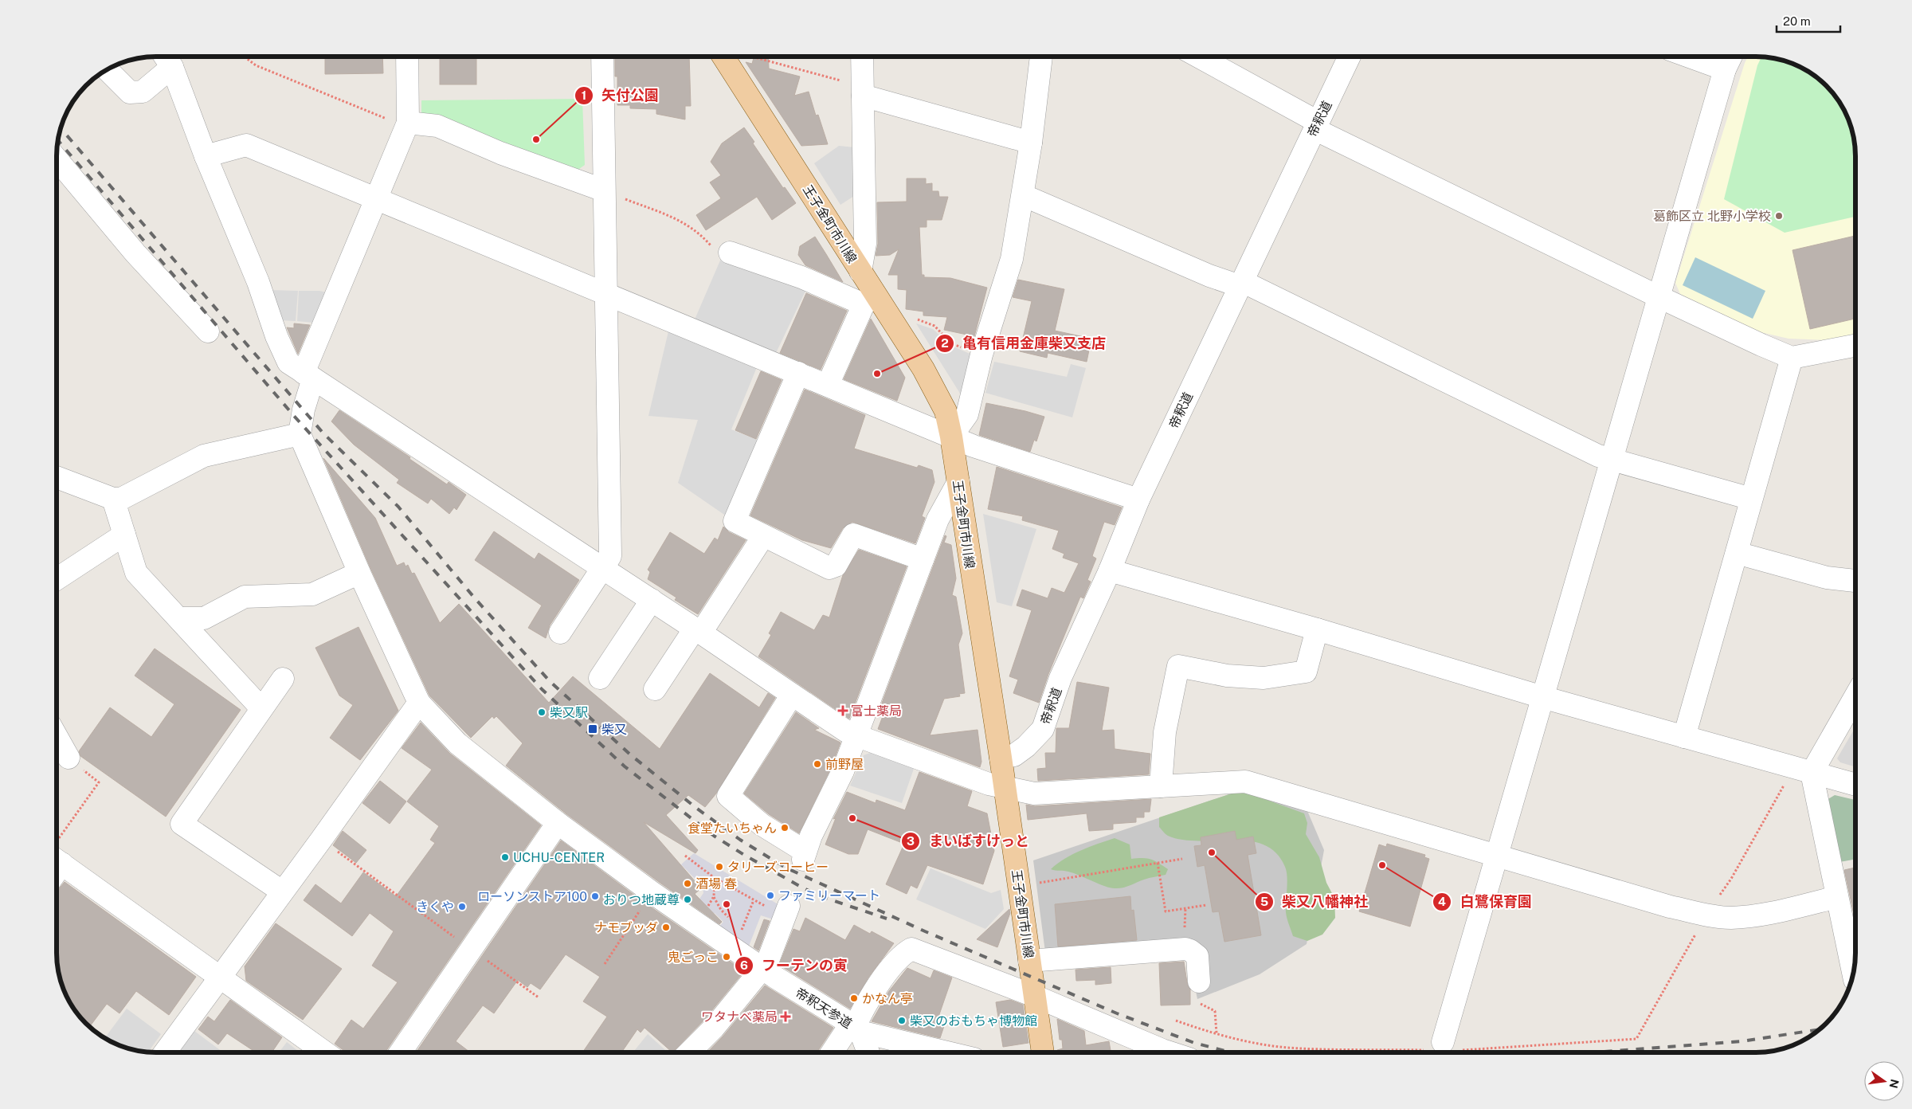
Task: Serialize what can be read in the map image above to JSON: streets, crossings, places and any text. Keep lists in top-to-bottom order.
{
  "streets": {
    "main road": ["王子金町市川線"],
    "street": ["帝釈道", "帝釈天参道"]
  },
  "crossings": [
    ["帝釈道", "王子金町市川線"]
  ],
  "places": {
    "other": [
      "矢付公園",
      "葛飾区立 北野小学校",
      "亀有信用金庫柴又支店",
      "柴又駅",
      "前野屋",
      "まいばすけっと",
      "食堂たいちゃん",
      "柴又八幡神社",
      "UCHU-CENTER",
      "白鷺保育園",
      "タリーズコーヒー",
      "酒場 春",
      "ファミリーマート",
      "ローソンストア100",
      "おりつ地蔵尊",
      "フーテンの寅",
      "きくや",
      "ナモブッダ",
      "鬼ごっこ",
      "かなん亭",
      "柴又のおもちゃ博物館"
    ],
    "health": ["富士薬局", "ワタナベ薬局"],
    "transit": ["柴又"]
  },
  "scale_bar": "20 m",
  "north": "right"
}
